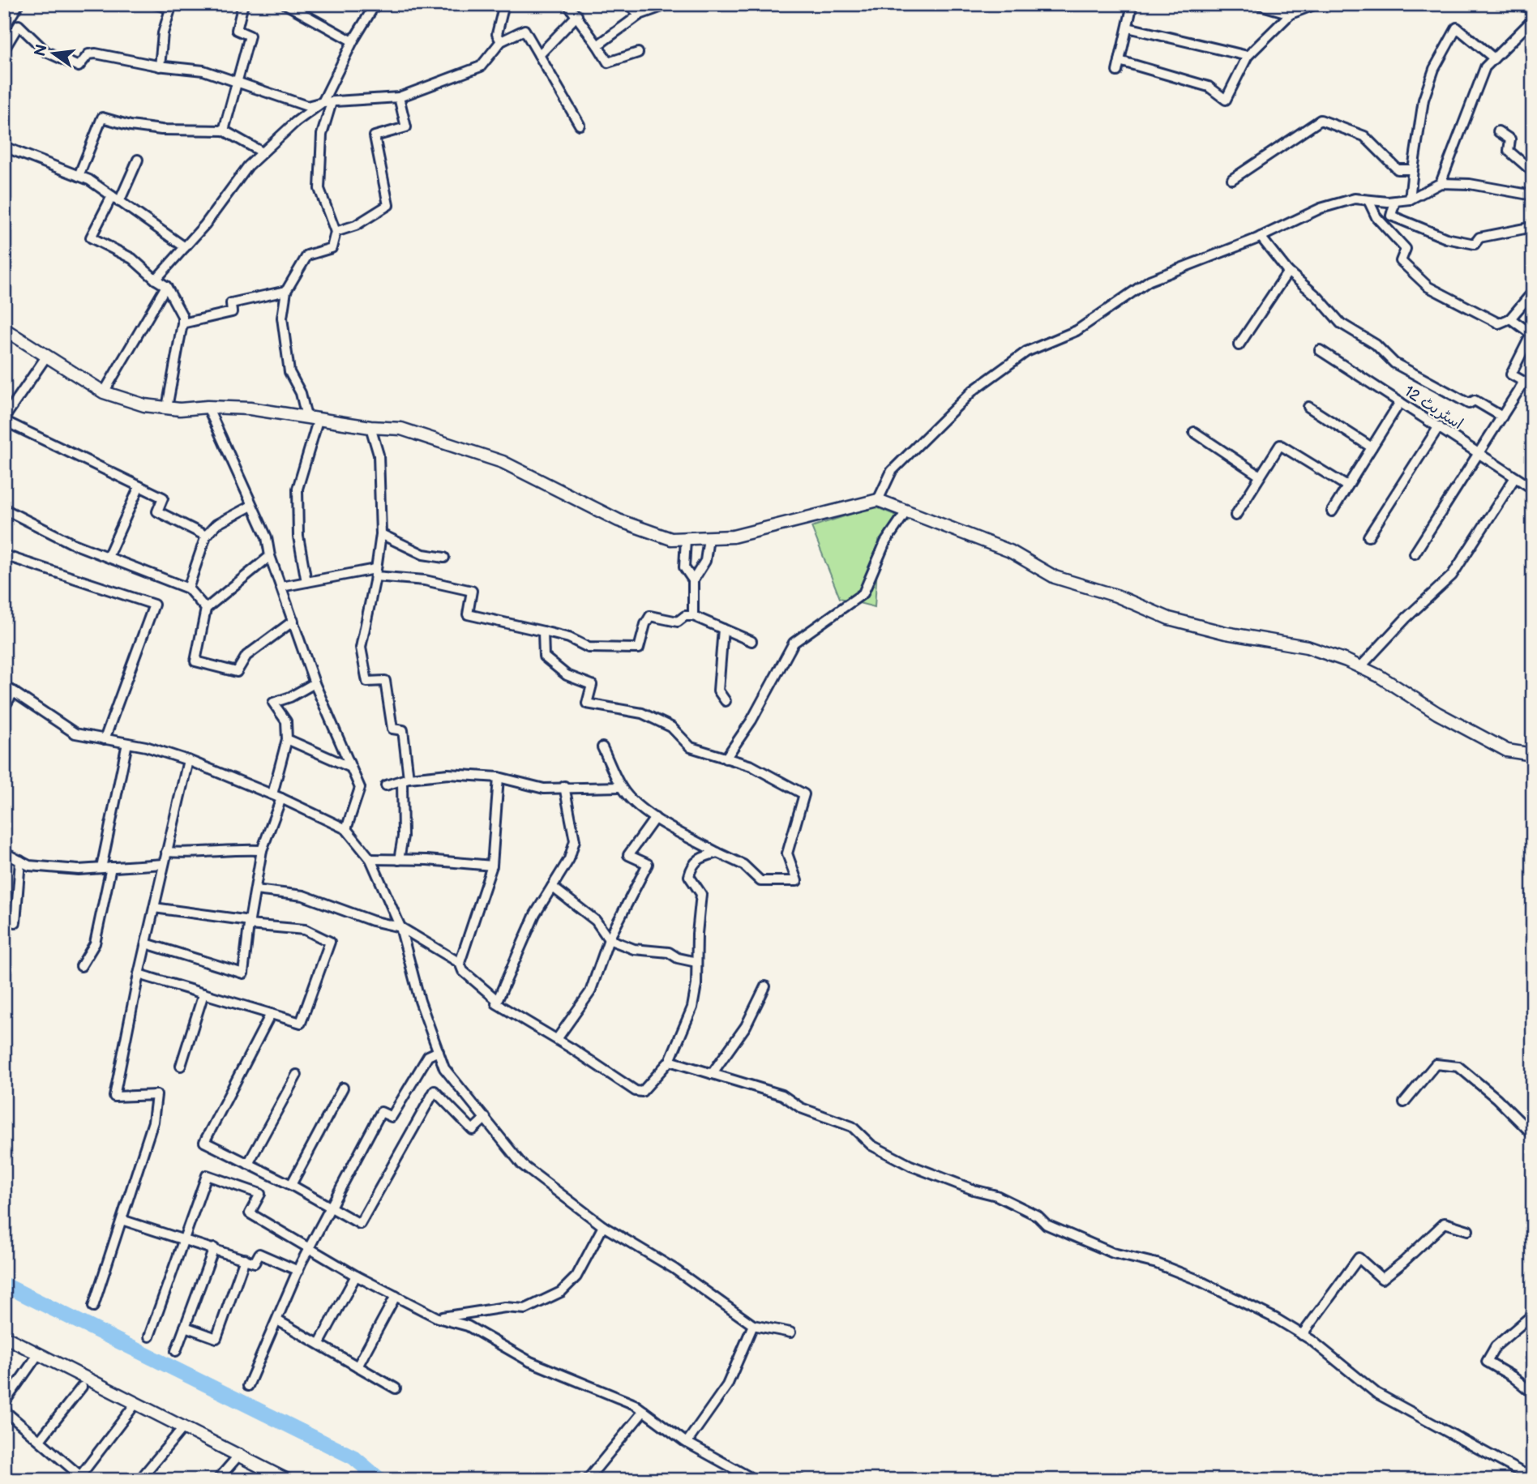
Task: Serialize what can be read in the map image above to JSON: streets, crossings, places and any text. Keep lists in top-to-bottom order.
{
  "streets": {
    "street": ["اسٹریٹ 12"]
  },
  "north": "left"
}
